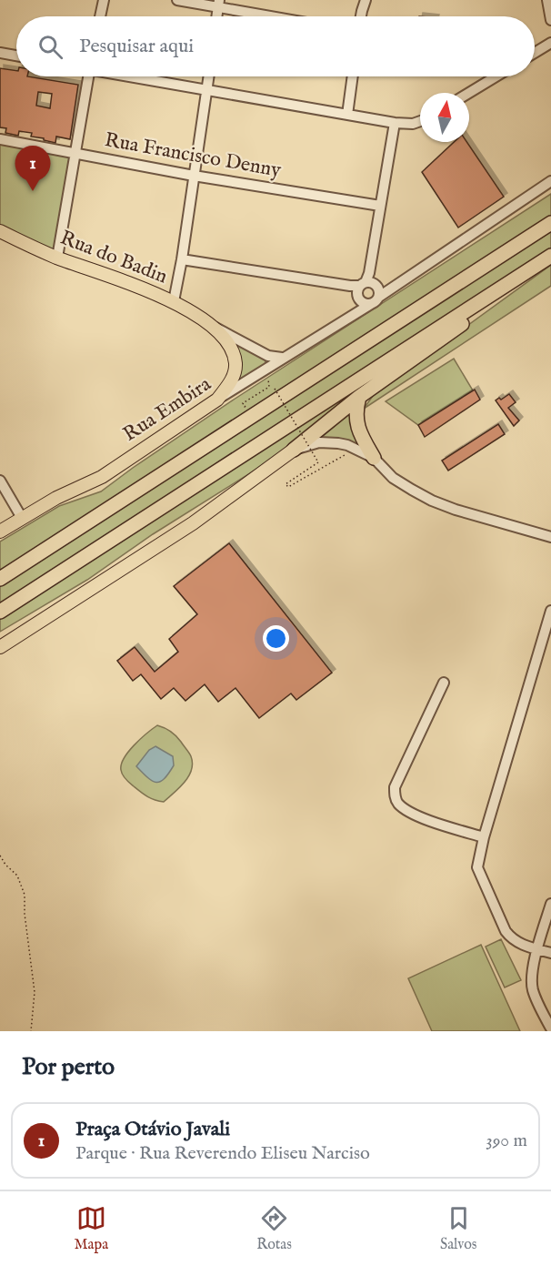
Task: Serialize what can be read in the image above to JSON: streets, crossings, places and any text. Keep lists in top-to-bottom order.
{
  "streets": {
    "main road": ["Rua do Badin", "Rua Embira"],
    "street": ["Rua Francisco Denny"]
  },
  "crossings": [
    ["Rua do Badin", "Rua Embira"]
  ],
  "north": "top",
  "page": {
    "search": "Pesquisar aqui",
    "pins": "1",
    "heading": "Por perto",
    "list": [
      {
        "mark": "1",
        "name": "Praça Otávio Javali",
        "note": "Parque · Rua Reverendo Eliseu Narciso",
        "value": "390 m"
      }
    ],
    "nav": ["Mapa", "Rotas", "Salvos"]
  }
}
